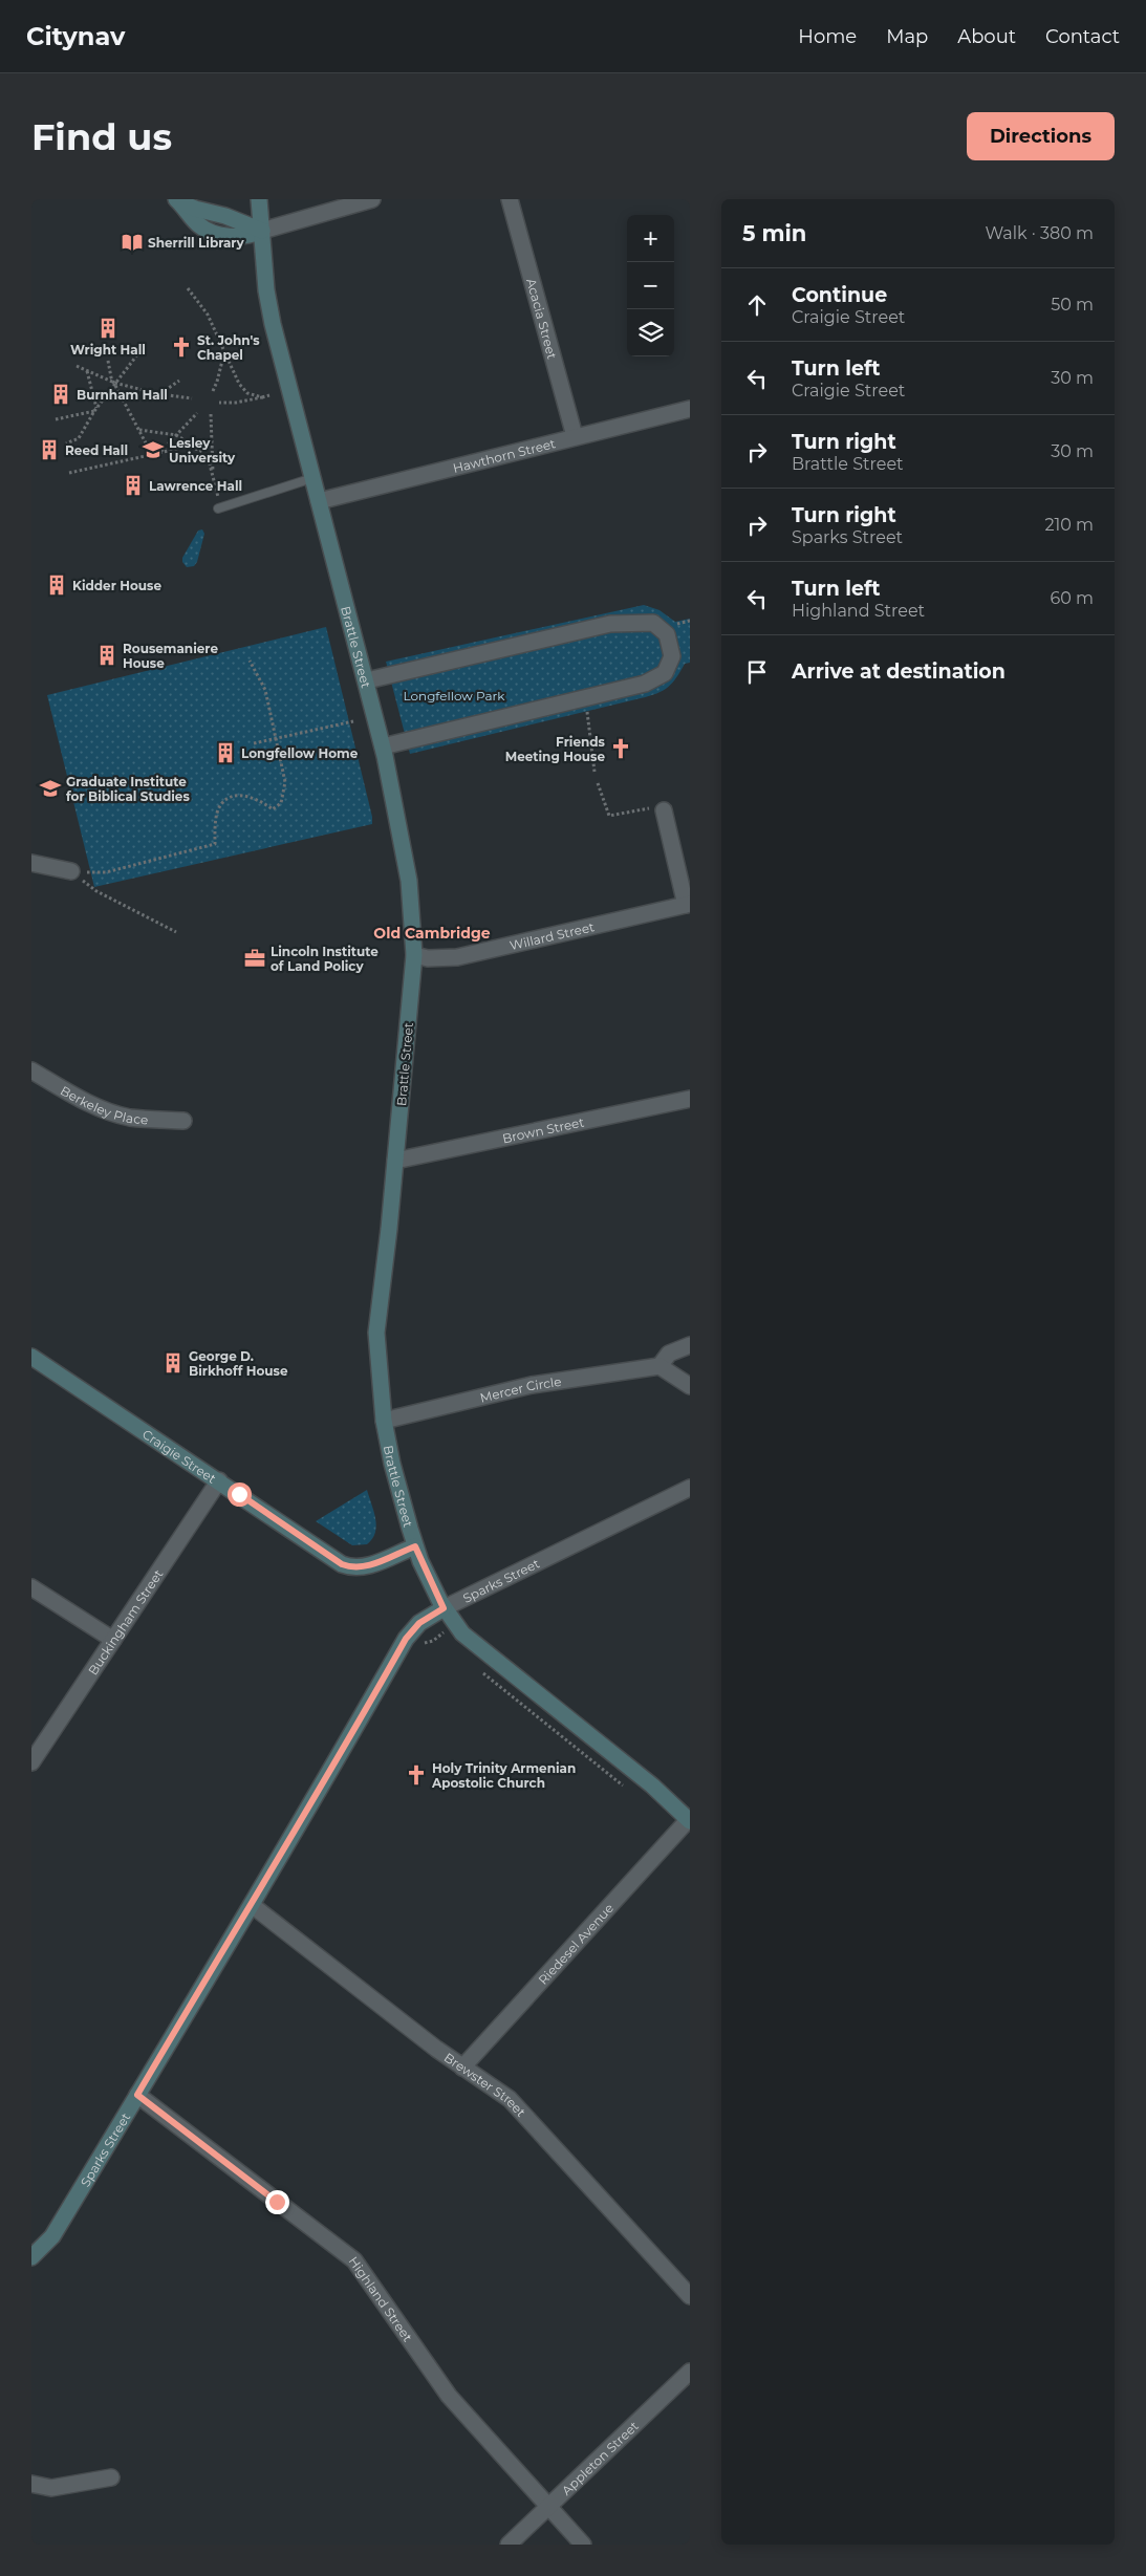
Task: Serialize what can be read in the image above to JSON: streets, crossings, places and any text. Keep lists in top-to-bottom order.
{
  "streets": {
    "main road": ["Brattle Street", "Craigie Street", "Sparks Street"],
    "street": [
      "Acacia Street",
      "Hawthorn Street",
      "Willard Street",
      "Berkeley Place",
      "Brown Street",
      "Mercer Circle",
      "Buckingham Street",
      "Riedesel Avenue",
      "Brewster Street",
      "Highland Street",
      "Appleton Street"
    ]
  },
  "crossings": [
    ["Acacia Street", "Hawthorn Street"],
    ["Hawthorn Street", "Brattle Street"],
    ["Brattle Street", "Willard Street"],
    ["Brattle Street", "Brown Street"],
    ["Brattle Street", "Mercer Circle"],
    ["Brattle Street", "Craigie Street"],
    ["Brattle Street", "Sparks Street"],
    ["Brattle Street", "Riedesel Avenue"],
    ["Craigie Street", "Buckingham Street"],
    ["Sparks Street", "Brewster Street"],
    ["Sparks Street", "Highland Street"],
    ["Riedesel Avenue", "Brewster Street"],
    ["Highland Street", "Appleton Street"]
  ],
  "districts": ["Old Cambridge"],
  "parks": ["Longfellow Park"],
  "places": {
    "library": ["Sherrill Library"],
    "building": [
      "Wright Hall",
      "Burnham Hall",
      "Reed Hall",
      "Lawrence Hall",
      "Kidder House",
      "Rousemaniere House",
      "Longfellow Home",
      "George D. Birkhoff House"
    ],
    "church": ["St. John's Chapel", "Friends Meeting House", "Holy Trinity Armenian Apostolic Church"],
    "school or university": ["Lesley University", "Graduate Institute for Biblical Studies"],
    "office": ["Lincoln Institute of Land Policy"]
  },
  "page": {
    "header": "Citynav",
    "nav": [
      "Home",
      "Map",
      "About",
      "Contact"
    ],
    "buttons": "Directions",
    "title": "Find us",
    "heading": ["5 min", "Walk · 380 m"],
    "map_buttons": ["+", "−"],
    "list": [
      ["Continue", "Craigie Street", "50 m"],
      ["Turn left", "Craigie Street", "30 m"],
      ["Turn right", "Brattle Street", "30 m"],
      ["Turn right", "Sparks Street", "210 m"],
      ["Turn left", "Highland Street", "60 m"],
      "Arrive at destination"
    ]
  }
}
